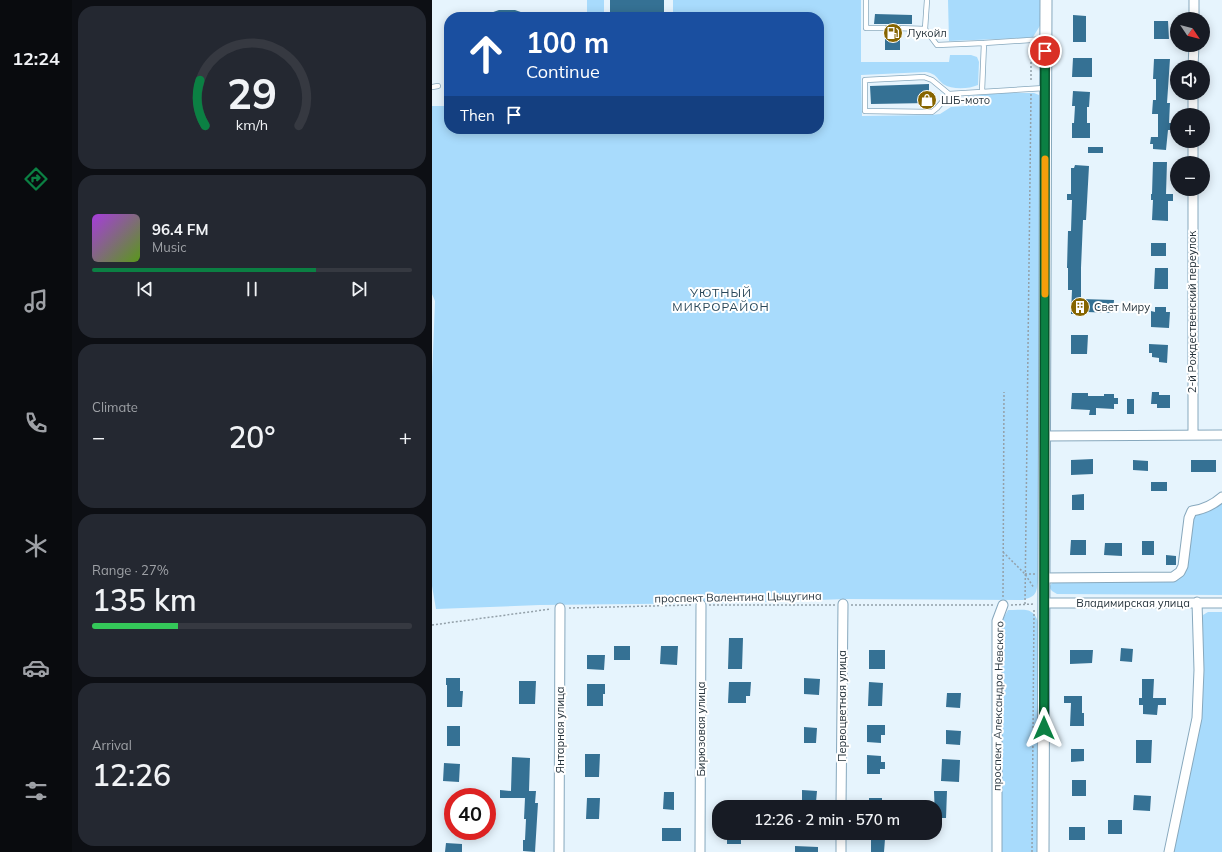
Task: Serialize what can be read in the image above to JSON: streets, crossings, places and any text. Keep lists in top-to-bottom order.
{
  "streets": {
    "street": [
      "2-й Рождественский переулок",
      "Владимирская улица",
      "Первоцветная улица",
      "проспект Александра Невского",
      "Бирюзовая улица",
      "Янтарная улица"
    ],
    "path": ["проспект Валентина Цыцугина"]
  },
  "crossings": [
    ["проспект Валентина Цыцугина", "Владимирская улица"],
    ["проспект Валентина Цыцугина", "Первоцветная улица"],
    ["проспект Валентина Цыцугина", "проспект Александра Невского"],
    ["проспект Валентина Цыцугина", "Бирюзовая улица"],
    ["проспект Валентина Цыцугина", "Янтарная улица"]
  ],
  "districts": ["УЮТНЫЙ МИКРОРАЙОН"],
  "places": {
    "fuel station": ["Лукойл"],
    "shop": ["ШБ-мото"],
    "building": ["Свет Миру"]
  },
  "north": "bottom right",
  "page": {
    "tabs": "12:24",
    "map_buttons": ["+", "−"],
    "turn": ["100 m", "Continue"],
    "then": "Then",
    "song": ["96.4 FM", "Music"],
    "tile": [
      "Climate",
      ["Range · 27%", "135 km"],
      ["Arrival", "12:26"]
    ],
    "heat": ["−", "20°", "+"],
    "limit": "40",
    "trip": "12:26 · 2 min · 570 m",
    "gauge": ["29", "km/h"]
  }
}
